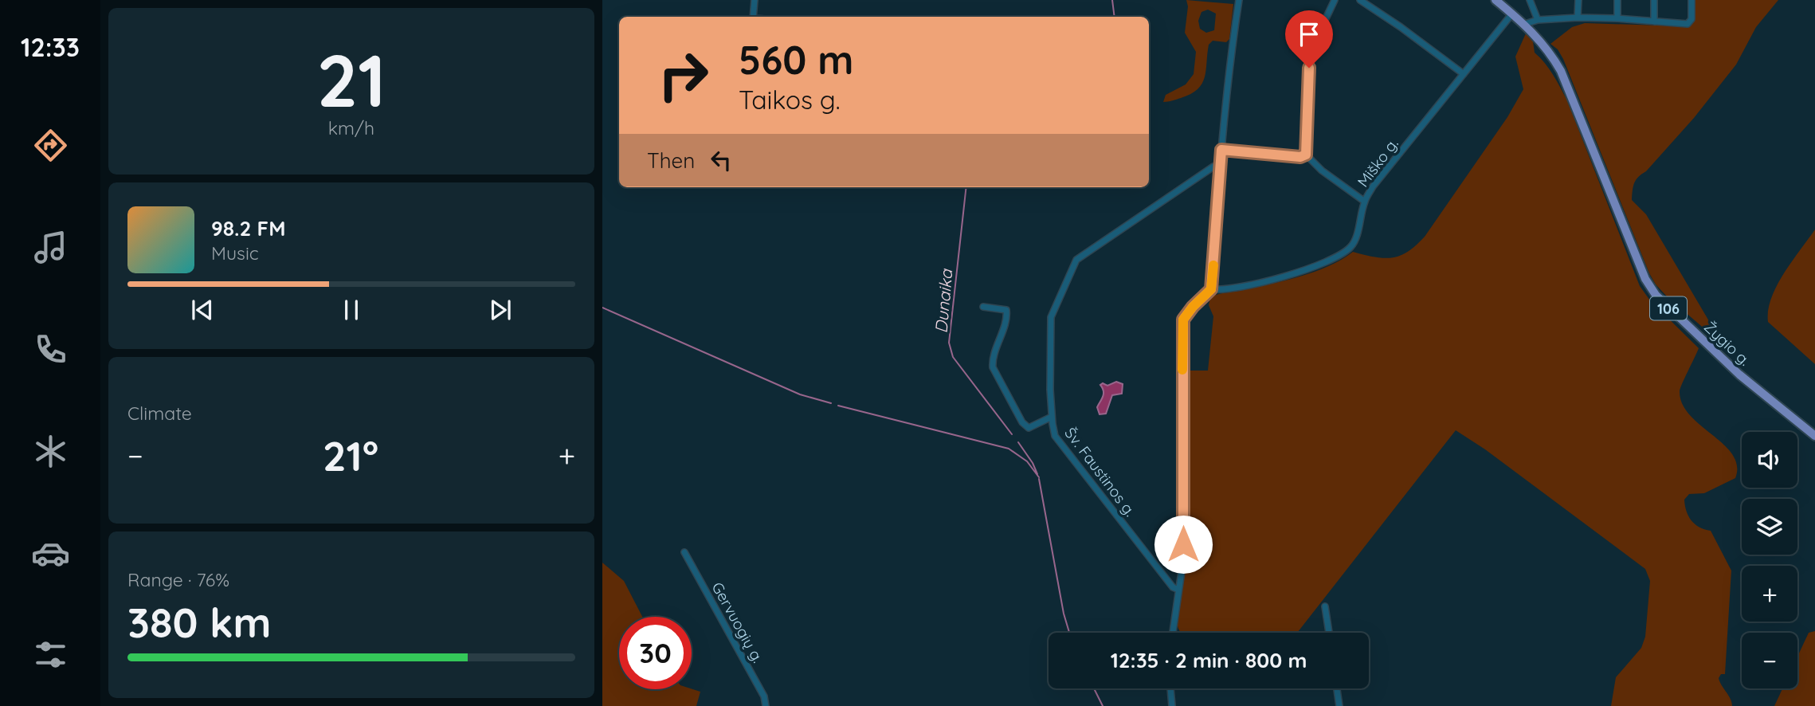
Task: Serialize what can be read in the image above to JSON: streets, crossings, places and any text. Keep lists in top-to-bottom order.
{
  "streets": {
    "main road": ["106", "Žygio g."],
    "street": ["Miško g.", "Šv. Faustinos g.", "Gervuogių g."]
  },
  "crossings": [
    ["Miško g.", "106"],
    ["106", "Žygio g."]
  ],
  "water": ["Dunaika"],
  "page": {
    "tabs": "12:33",
    "tile": [
      ["21", "km/h"],
      "Climate",
      ["Range · 76%", "380 km"]
    ],
    "turn": ["560 m", "Taikos g."],
    "then": "Then",
    "song": ["98.2 FM", "Music"],
    "map_buttons": ["+", "−"],
    "heat": ["−", "21°", "+"],
    "limit": "30",
    "trip": "12:35 · 2 min · 800 m"
  }
}
